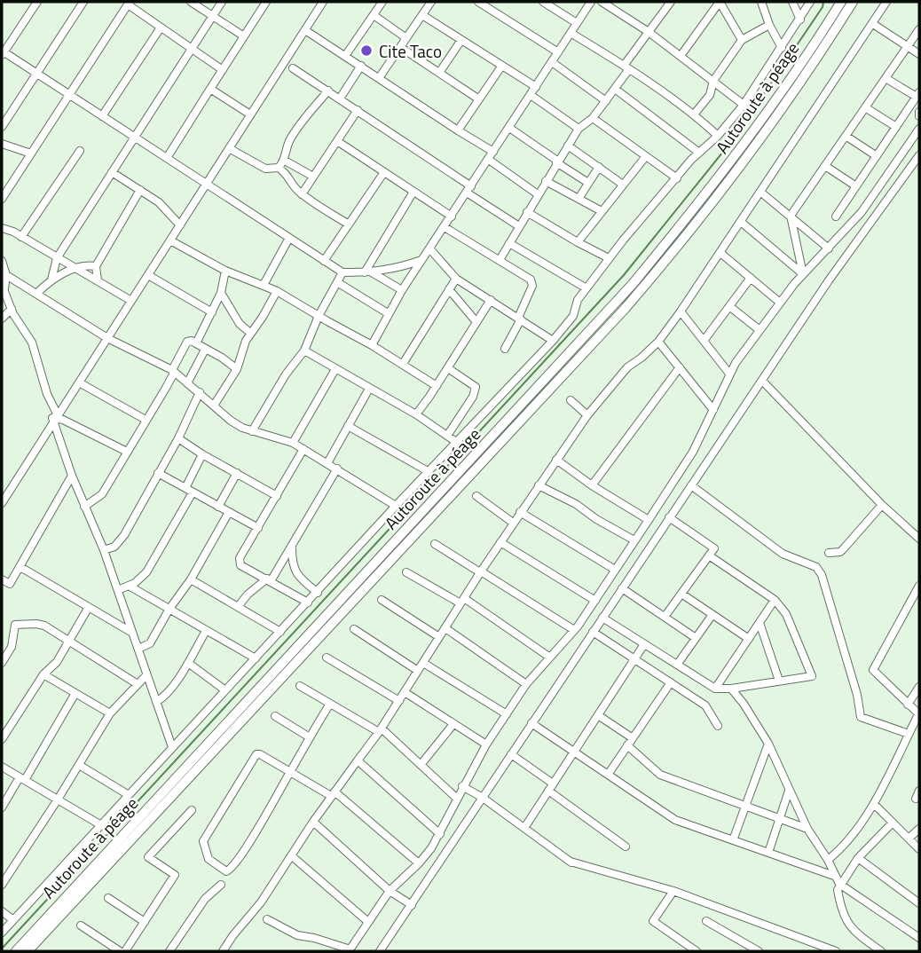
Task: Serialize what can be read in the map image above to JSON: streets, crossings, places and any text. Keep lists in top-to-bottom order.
{
  "streets": {
    "highway": ["Autoroute à péage"]
  },
  "places": ["Cite Taco"]
}
